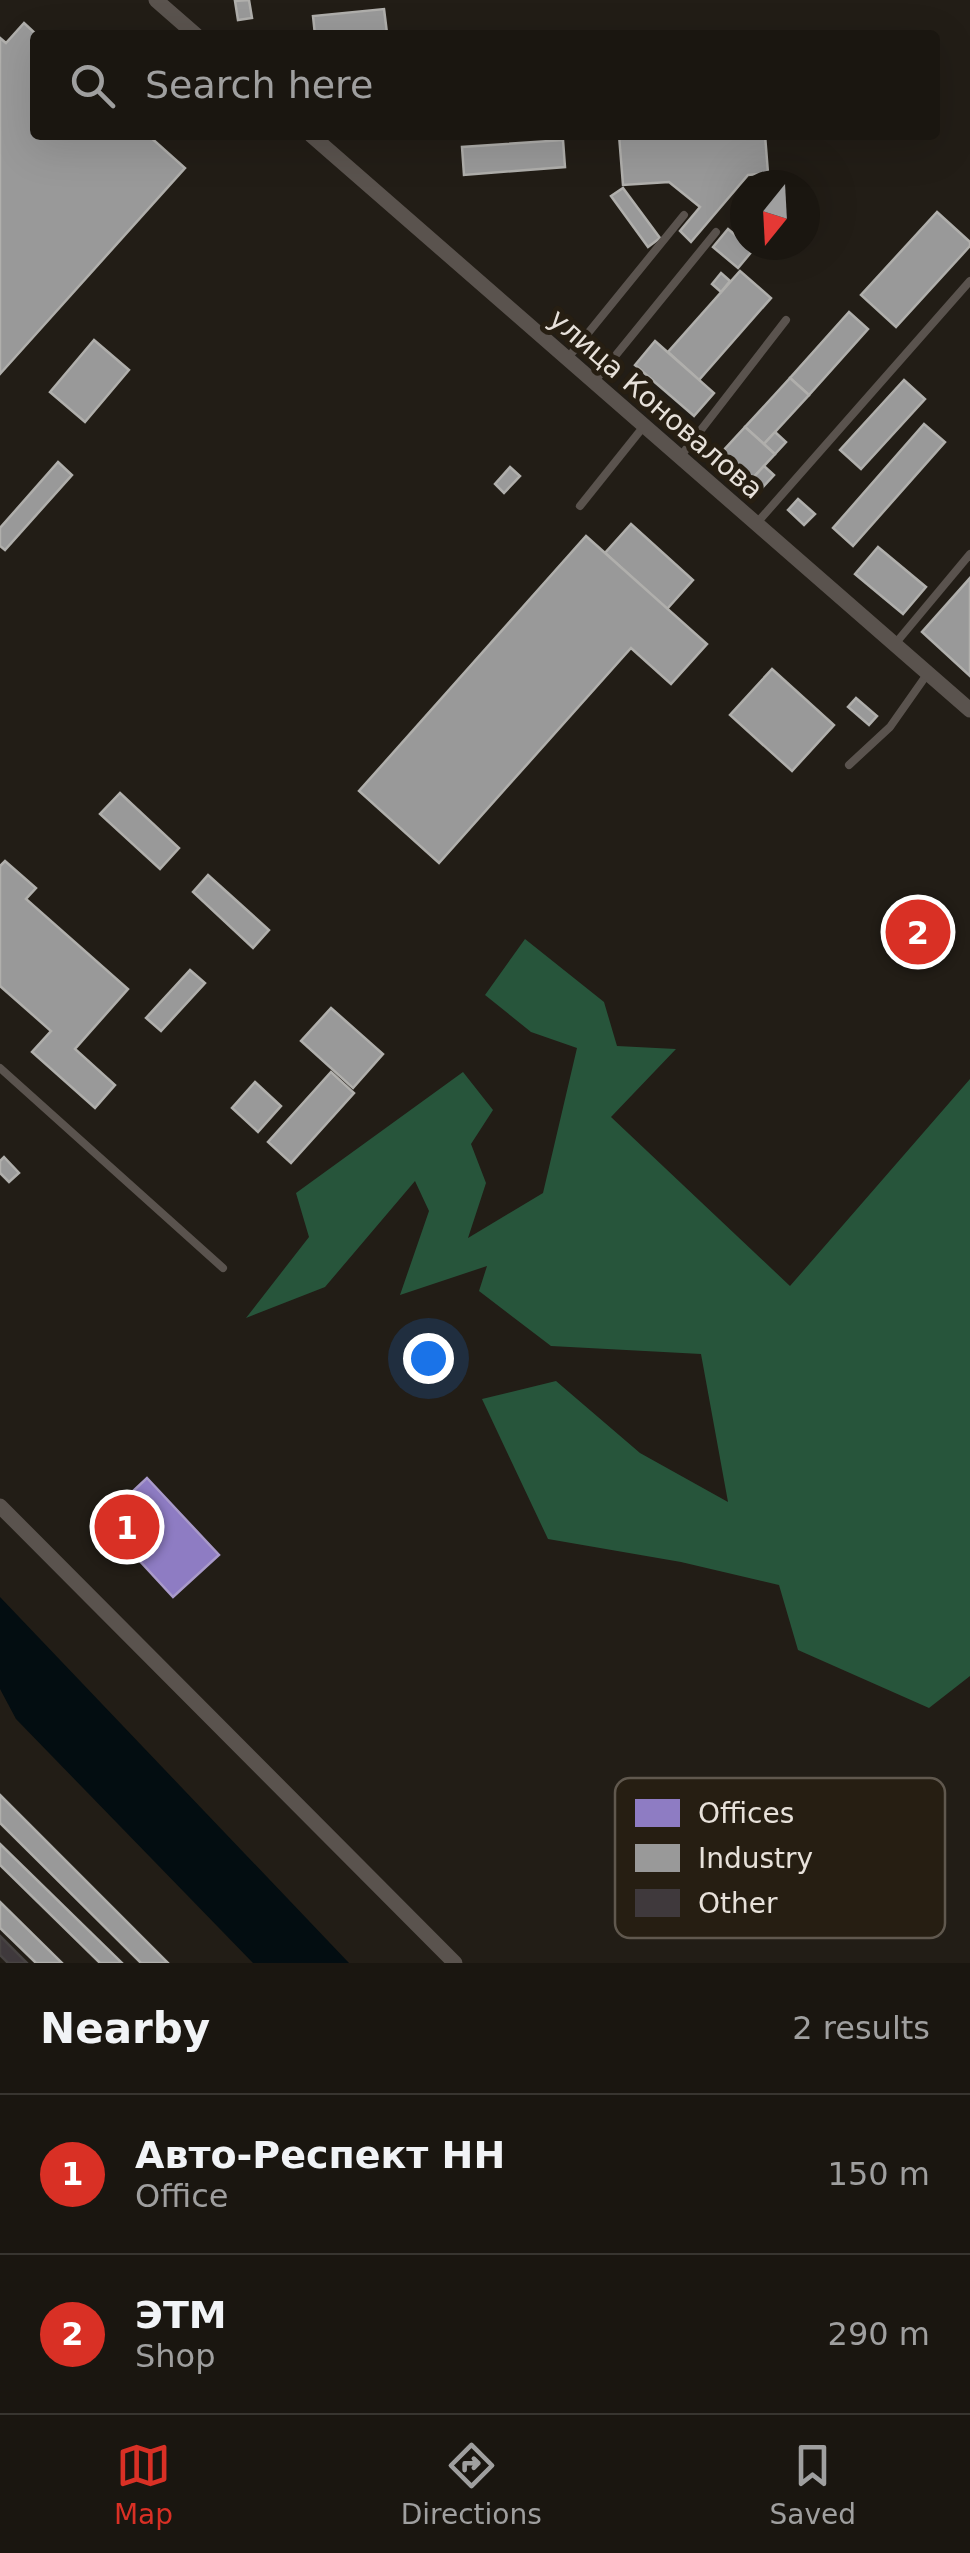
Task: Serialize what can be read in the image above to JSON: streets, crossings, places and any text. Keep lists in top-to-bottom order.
{
  "streets": {
    "street": ["улица Коновалова"]
  },
  "legend": ["Offices", "Industry", "Other"],
  "north": "bottom",
  "page": {
    "search": "Search here",
    "pins": ["2", "1"],
    "heading": ["Nearby", "2 results"],
    "list": [
      {
        "mark": "1",
        "name": "Авто-Респект НН",
        "note": "Office",
        "value": "150 m"
      },
      {
        "mark": "2",
        "name": "ЭТМ",
        "note": "Shop",
        "value": "290 m"
      }
    ],
    "nav": ["Map", "Directions", "Saved"]
  }
}
